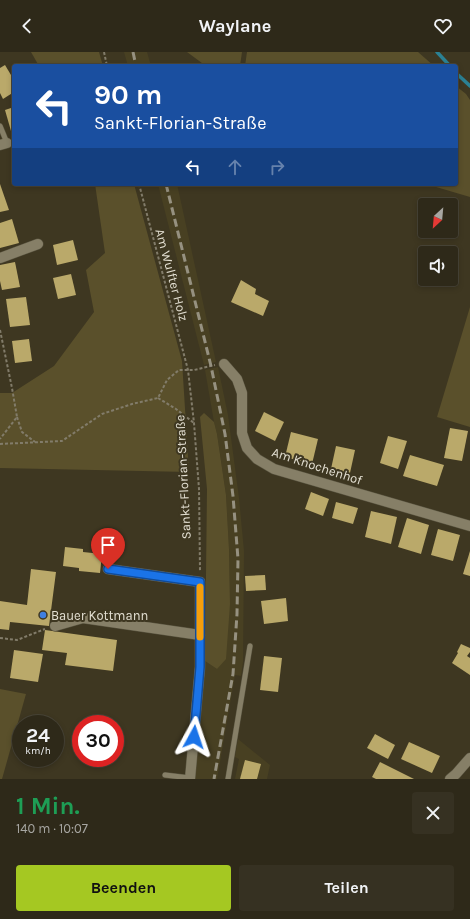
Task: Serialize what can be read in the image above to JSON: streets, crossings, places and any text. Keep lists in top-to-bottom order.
{
  "streets": {
    "street": ["Am Knochenhof"],
    "path": ["Am Wulfter Holz", "Sankt-Florian-Straße"]
  },
  "crossings": [
    ["Am Wulfter Holz", "Sankt-Florian-Straße"]
  ],
  "places": ["Bauer Kottmann"],
  "north": "bottom left",
  "page": {
    "header": "Waylane",
    "turn": ["90 m", "Sankt-Florian-Straße"],
    "speed": "24 km/h",
    "limit": "30",
    "heading": ["1 Min.", "140 m · 10:07"],
    "buttons": ["Beenden", "Teilen"]
  }
}
